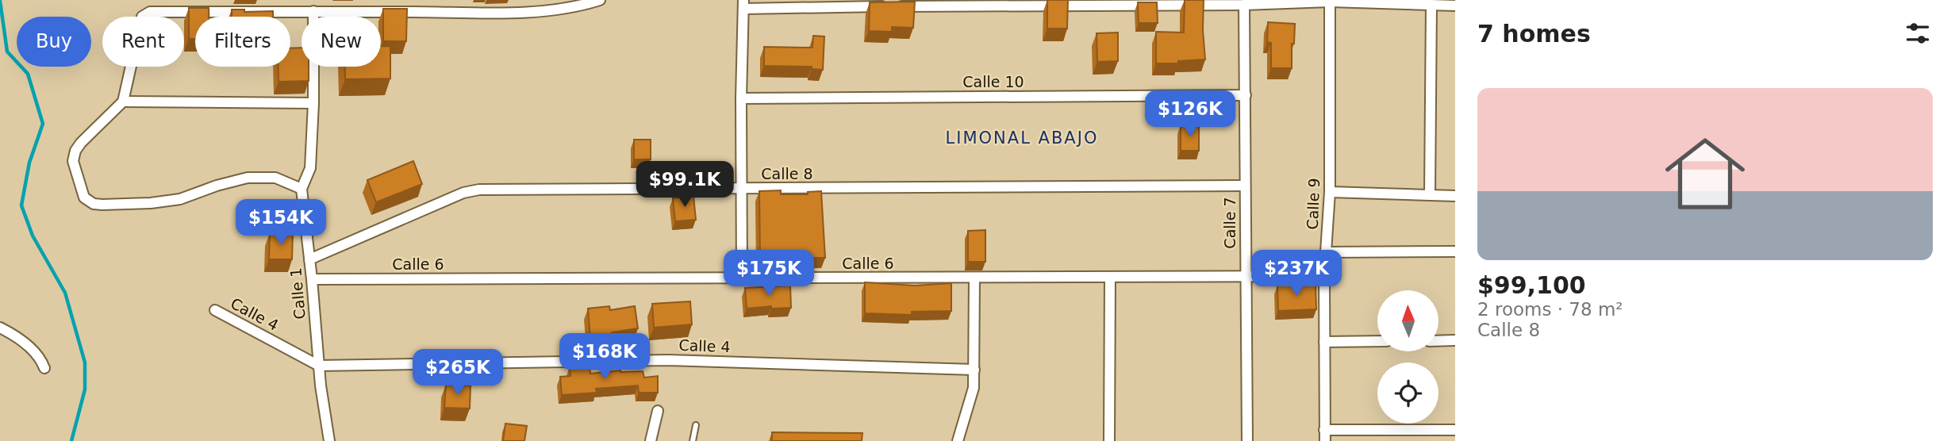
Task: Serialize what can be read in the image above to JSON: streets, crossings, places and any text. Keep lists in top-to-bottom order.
{
  "streets": {
    "street": [
      "Calle 10",
      "Calle 8",
      "Calle 9",
      "Calle 7",
      "Calle 6",
      "Calle 1",
      "Calle 4"
    ]
  },
  "crossings": [
    ["Calle 10", "Calle 7"],
    ["Calle 8", "Calle 7"],
    ["Calle 8", "Calle 1"],
    ["Calle 9", "Calle 6"],
    ["Calle 7", "Calle 6"],
    ["Calle 6", "Calle 1"],
    ["Calle 1", "Calle 4"]
  ],
  "districts": ["LIMONAL ABAJO"],
  "north": "top",
  "page": {
    "heading": "7 homes",
    "chip": [
      "Buy",
      "Rent",
      "Filters",
      "New"
    ],
    "list": [
      {
        "name": "$99,100",
        "note": "2 rooms · 78 m² · Calle 8"
      }
    ],
    "price": [
      "$126K",
      "$99.1K",
      "$154K",
      "$175K",
      "$237K",
      "$168K",
      "$265K"
    ]
  }
}
